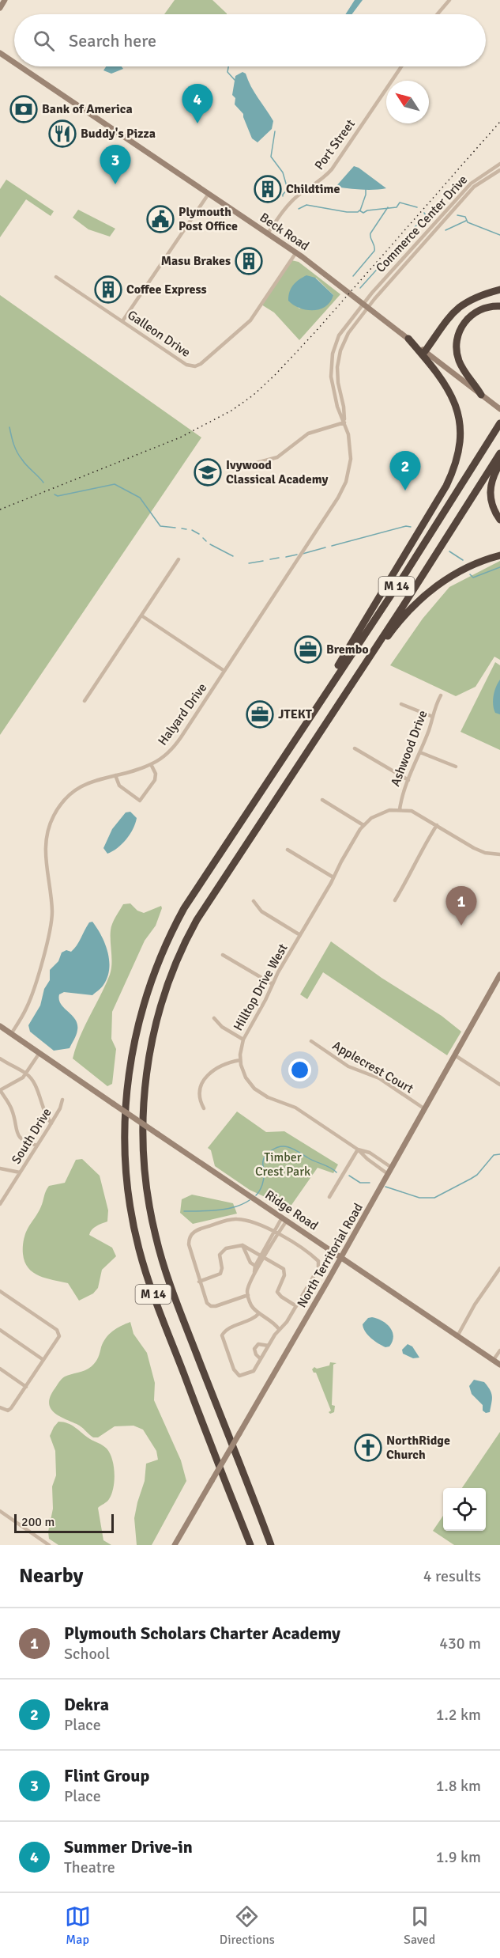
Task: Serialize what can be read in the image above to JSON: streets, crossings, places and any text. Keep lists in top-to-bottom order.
{
  "streets": {
    "highway": ["M 14"],
    "main road": ["Beck Road", "Ridge Road", "North Territorial Road"],
    "street": [
      "Port Street",
      "Commerce Center Drive",
      "Galleon Drive",
      "Halyard Drive",
      "Ashwood Drive",
      "Hilltop Drive West",
      "Applecrest Court",
      "South Drive"
    ]
  },
  "crossings": [
    ["Port Street", "Beck Road"],
    ["Commerce Center Drive", "Beck Road"],
    ["Commerce Center Drive", "Halyard Drive"],
    ["Beck Road", "Galleon Drive"],
    ["Beck Road", "Halyard Drive"],
    ["Halyard Drive", "Ridge Road"],
    ["Applecrest Court", "North Territorial Road"],
    ["Ridge Road", "North Territorial Road"]
  ],
  "parks": ["Timber Crest Park"],
  "places": {
    "bank": ["Bank of America"],
    "restaurant": ["Buddy's Pizza"],
    "building": ["Childtime", "Masu Brakes", "Coffee Express"],
    "public building": ["Plymouth Post Office"],
    "school or university": ["Ivywood Classical Academy"],
    "office": ["Brembo", "JTEKT"],
    "church": ["NorthRidge Church"]
  },
  "scale_bar": "200 m",
  "north": "top left",
  "page": {
    "search": "Search here",
    "pins": [
      "4",
      "3",
      "2",
      "1"
    ],
    "scale": "200 m",
    "heading": ["Nearby", "4 results"],
    "list": [
      {
        "mark": "1",
        "name": "Plymouth Scholars Charter Academy",
        "note": "School",
        "value": "430 m"
      },
      {
        "mark": "2",
        "name": "Dekra",
        "note": "Place",
        "value": "1.2 km"
      },
      {
        "mark": "3",
        "name": "Flint Group",
        "note": "Place",
        "value": "1.8 km"
      },
      {
        "mark": "4",
        "name": "Summer Drive-in",
        "note": "Theatre",
        "value": "1.9 km"
      }
    ],
    "nav": ["Map", "Directions", "Saved"]
  }
}
